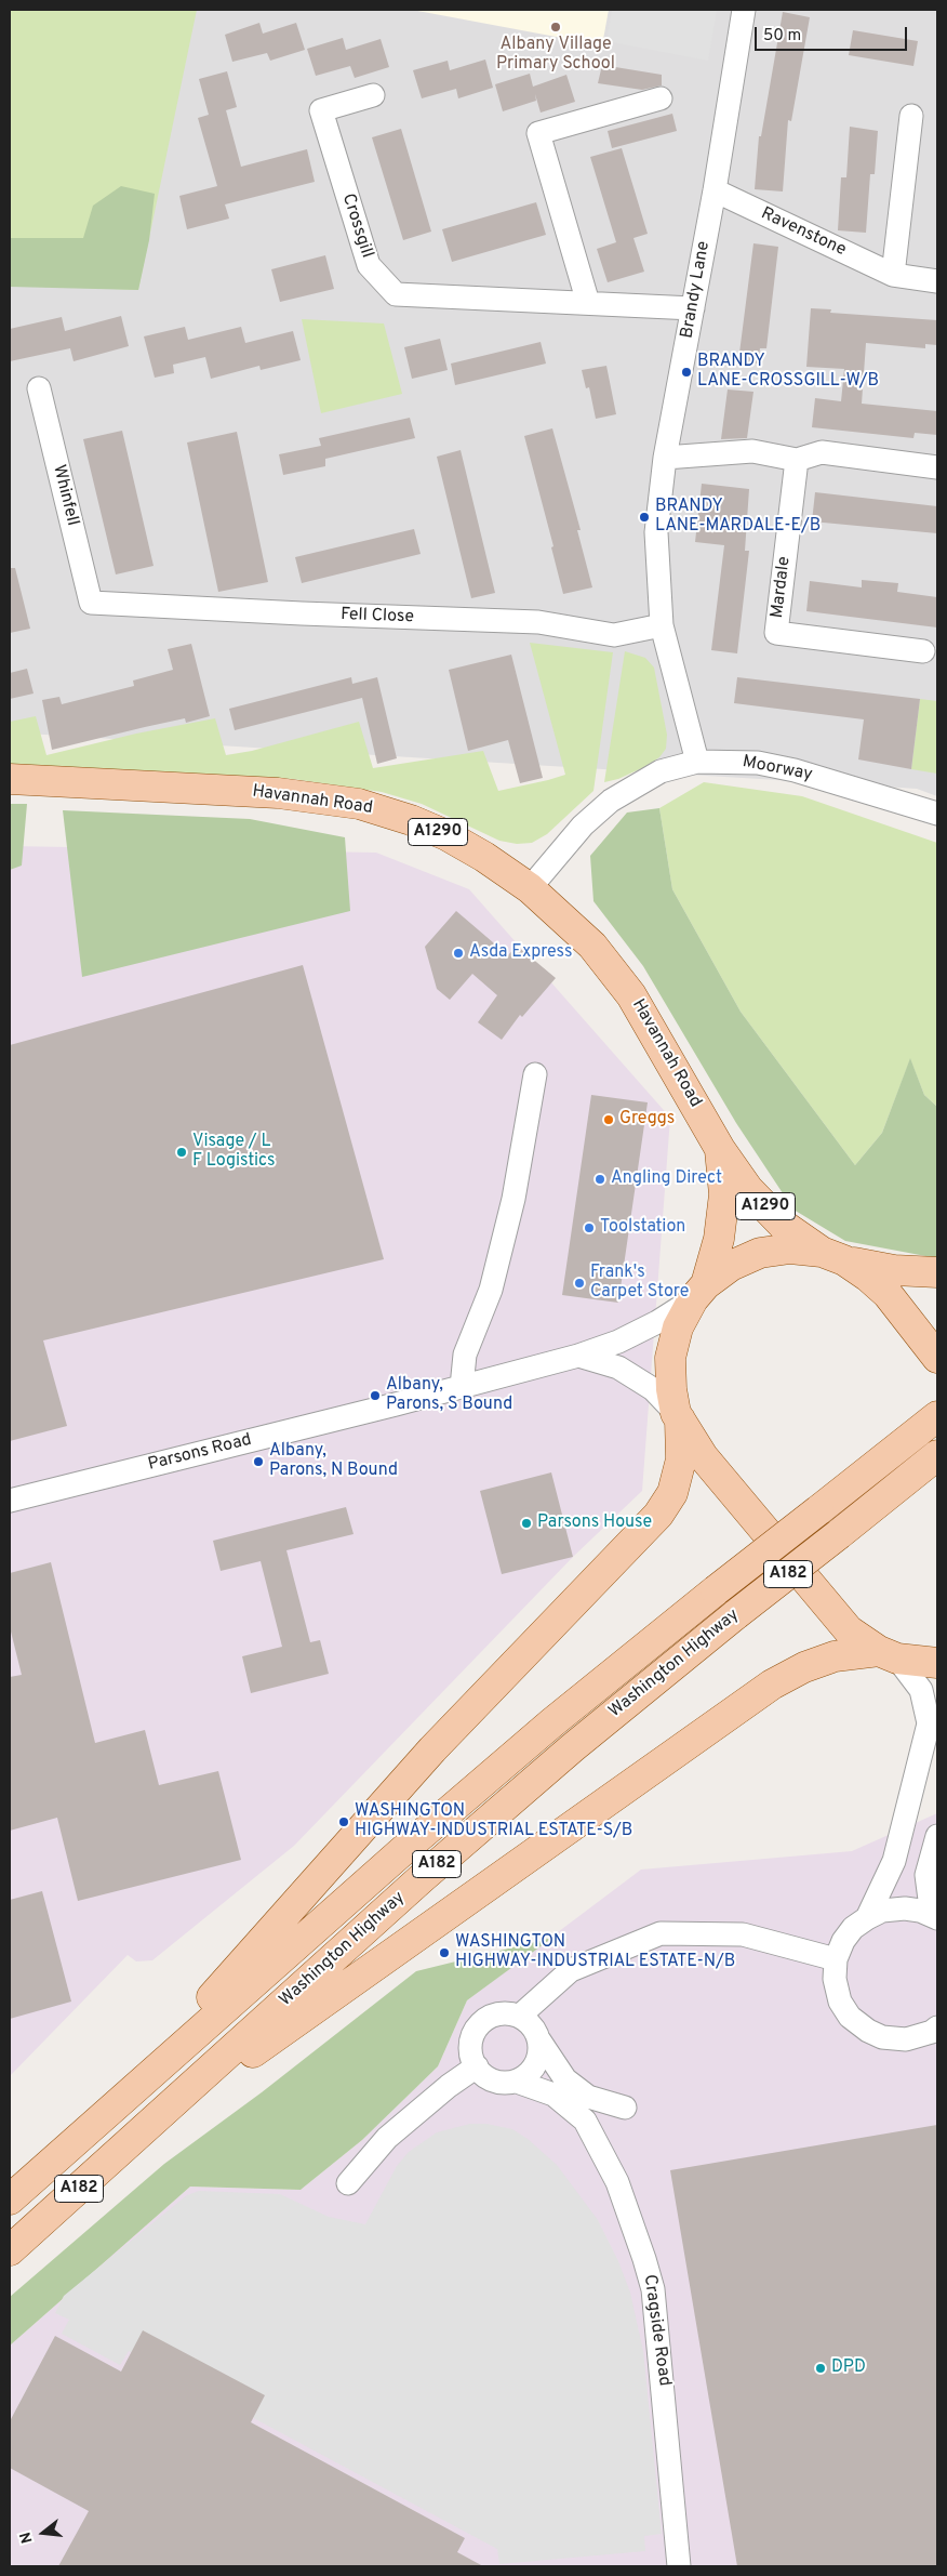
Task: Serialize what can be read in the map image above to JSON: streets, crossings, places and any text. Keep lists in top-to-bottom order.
{
  "streets": {
    "main road": [
      "Havannah Road",
      "A1290",
      "A182",
      "Washington Highway"
    ],
    "street": [
      "Crossgill",
      "Ravenstone",
      "Brandy Lane",
      "Whinfell",
      "Mardale",
      "Fell Close",
      "Moorway",
      "Parsons Road",
      "Cragside Road"
    ]
  },
  "crossings": [
    ["Crossgill", "Brandy Lane"],
    ["Ravenstone", "Brandy Lane"],
    ["Brandy Lane", "Fell Close"],
    ["Brandy Lane", "Moorway"],
    ["Whinfell", "Fell Close"],
    ["Moorway", "Havannah Road"],
    ["Havannah Road", "Parsons Road"]
  ],
  "places": [
    "Albany Village Primary School",
    "BRANDY LANE-CROSSGILL-W/B",
    "BRANDY LANE-MARDALE-E/B",
    "Asda Express",
    "Greggs",
    "Visage / L F Logistics",
    "Angling Direct",
    "Toolstation",
    "Frank's Carpet Store",
    "Albany, Parons, S Bound",
    "Albany, Parons, N Bound",
    "Parsons House",
    "WASHINGTON HIGHWAY-INDUSTRIAL ESTATE-S/B",
    "WASHINGTON HIGHWAY-INDUSTRIAL ESTATE-N/B",
    "DPD"
  ],
  "scale_bar": "50 m",
  "north": "left"
}
